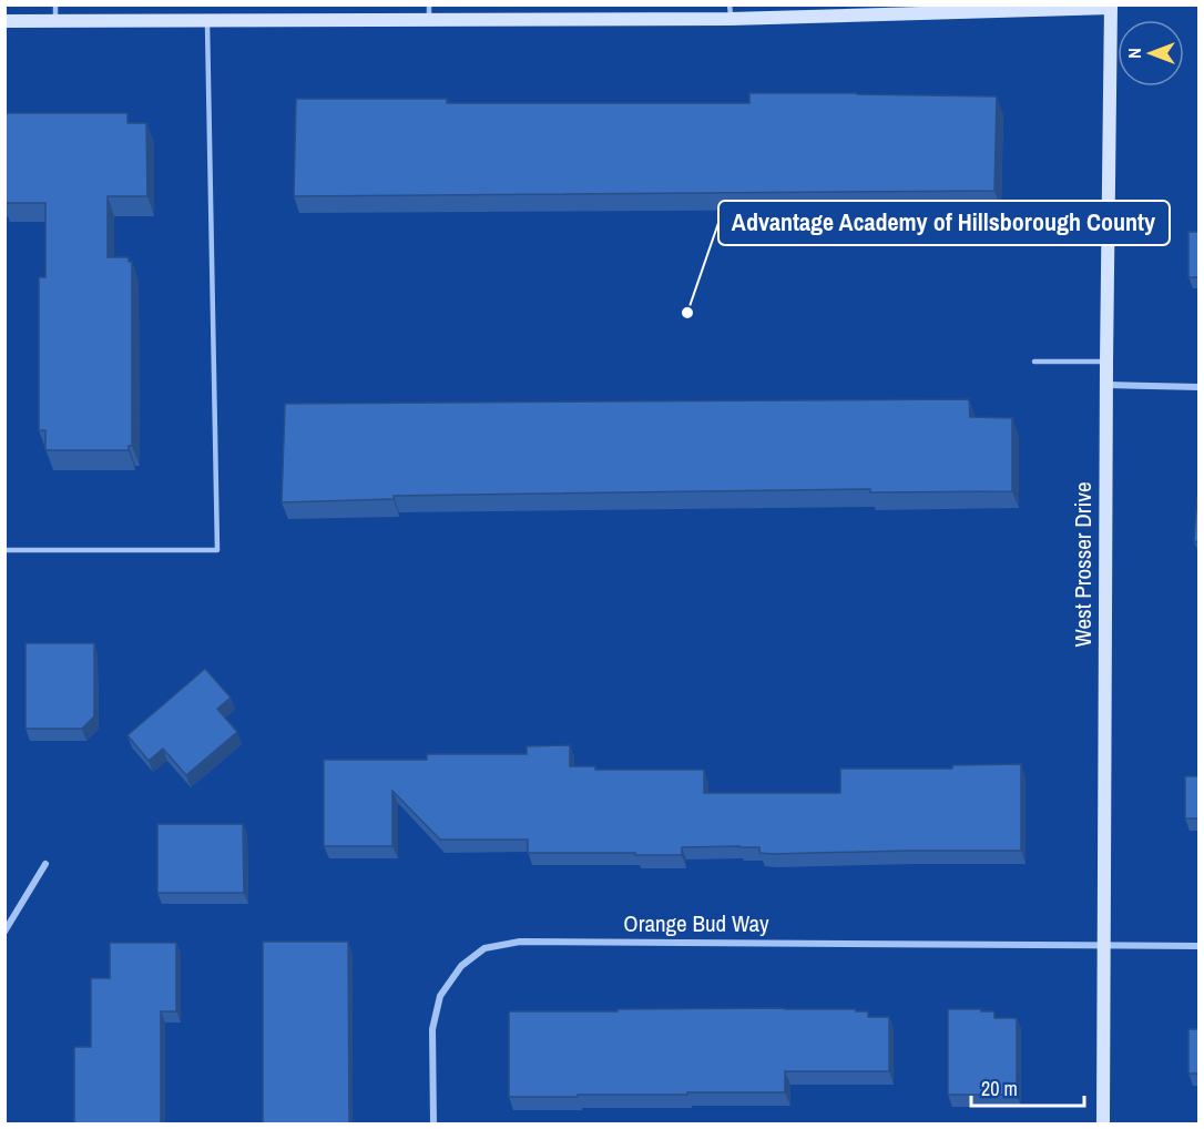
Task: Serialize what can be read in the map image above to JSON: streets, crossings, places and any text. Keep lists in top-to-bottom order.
{
  "streets": {
    "street": ["West Prosser Drive", "Orange Bud Way"]
  },
  "crossings": [
    ["West Prosser Drive", "Orange Bud Way"]
  ],
  "places": ["Advantage Academy of Hillsborough County"],
  "scale_bar": "20 m",
  "north": "left"
}
